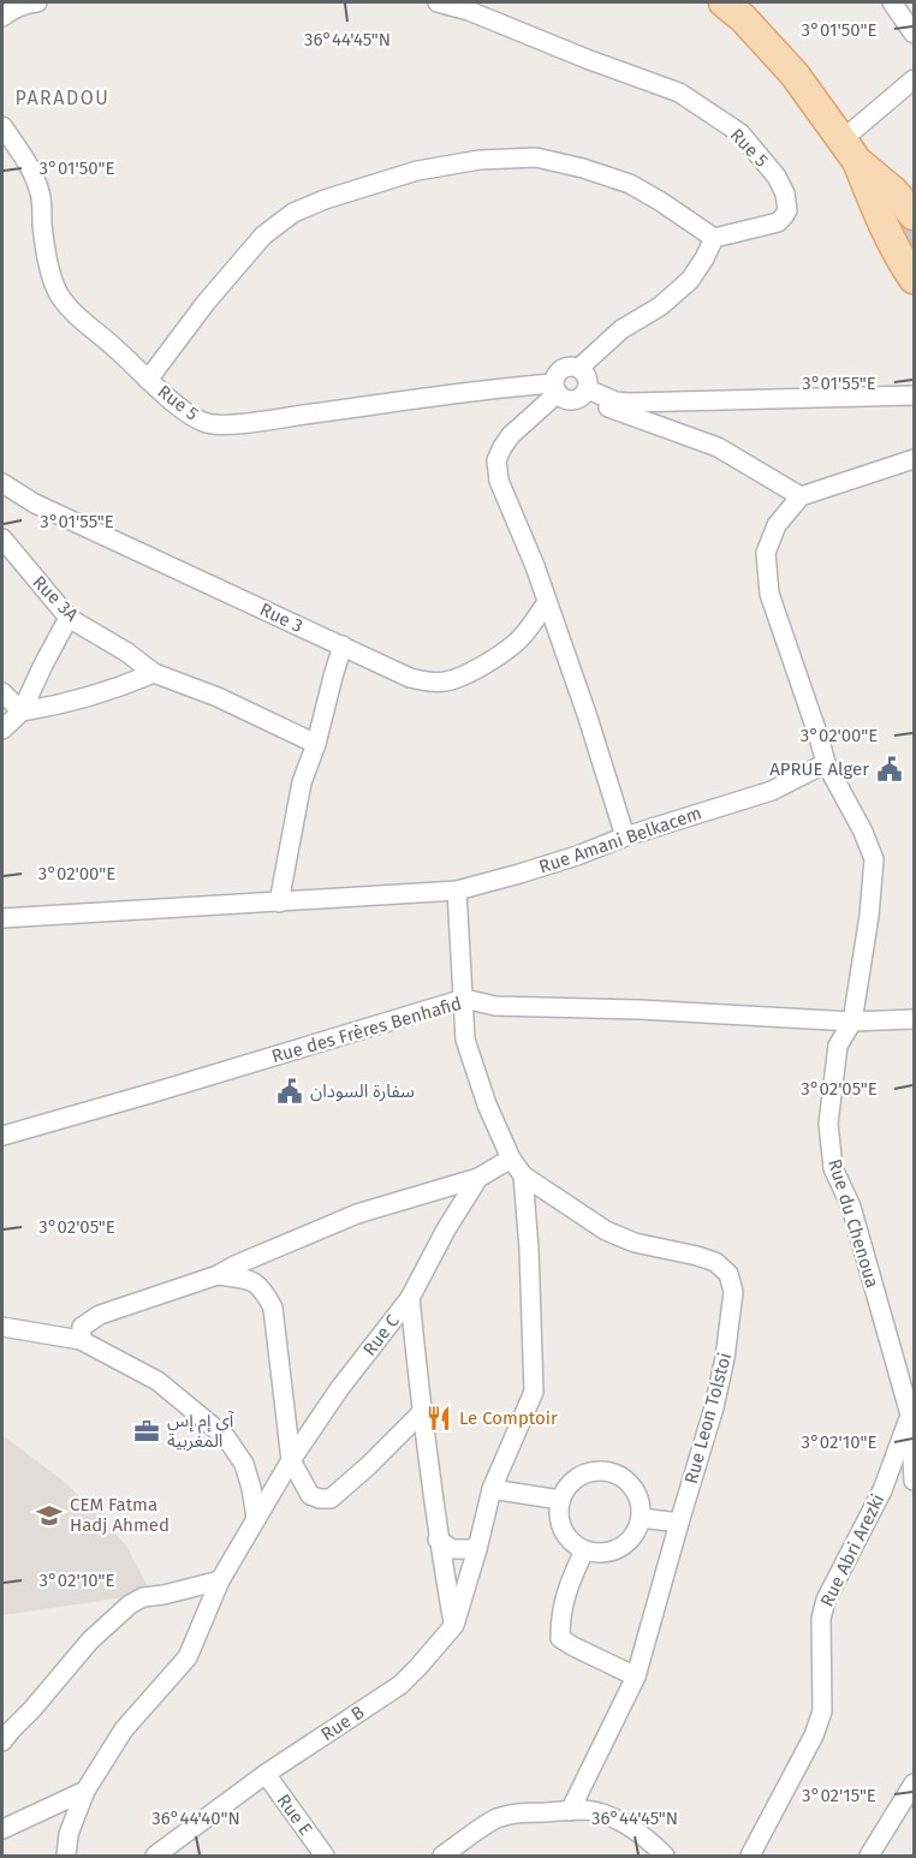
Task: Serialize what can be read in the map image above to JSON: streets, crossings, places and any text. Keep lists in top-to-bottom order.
{
  "streets": {
    "street": [
      "Rue 5",
      "Rue 3A",
      "Rue 3",
      "Rue Amani Belkacem",
      "Rue des Frères Benhafid",
      "Rue du Chenoua",
      "Rue C",
      "Rue Leon Tolstoi",
      "Rue Abri Arezki",
      "Rue B",
      "Rue E"
    ]
  },
  "crossings": [
    ["Rue Amani Belkacem", "Rue du Chenoua"],
    ["Rue Amani Belkacem", "Rue Leon Tolstoi"],
    ["Rue des Frères Benhafid", "Rue du Chenoua"],
    ["Rue des Frères Benhafid", "Rue Leon Tolstoi"],
    ["Rue du Chenoua", "Rue Abri Arezki"],
    ["Rue C", "Rue Leon Tolstoi"],
    ["Rue Leon Tolstoi", "Rue B"],
    ["Rue B", "Rue E"]
  ],
  "districts": ["PARADOU"],
  "places": {
    "public building": ["APRUE Alger", "سفارة السودان"],
    "restaurant": ["Le Comptoir"],
    "office": ["آي إم إس المغربية"],
    "school or university": ["CEM Fatma Hadj Ahmed"]
  },
  "coordinates": [
    "3°01'50\"E",
    "36°44'45\"N",
    "3°01'55\"E",
    "3°02'00\"E",
    "3°02'05\"E",
    "3°02'10\"E",
    "3°02'15\"E",
    "36°44'40\"N"
  ]
}
